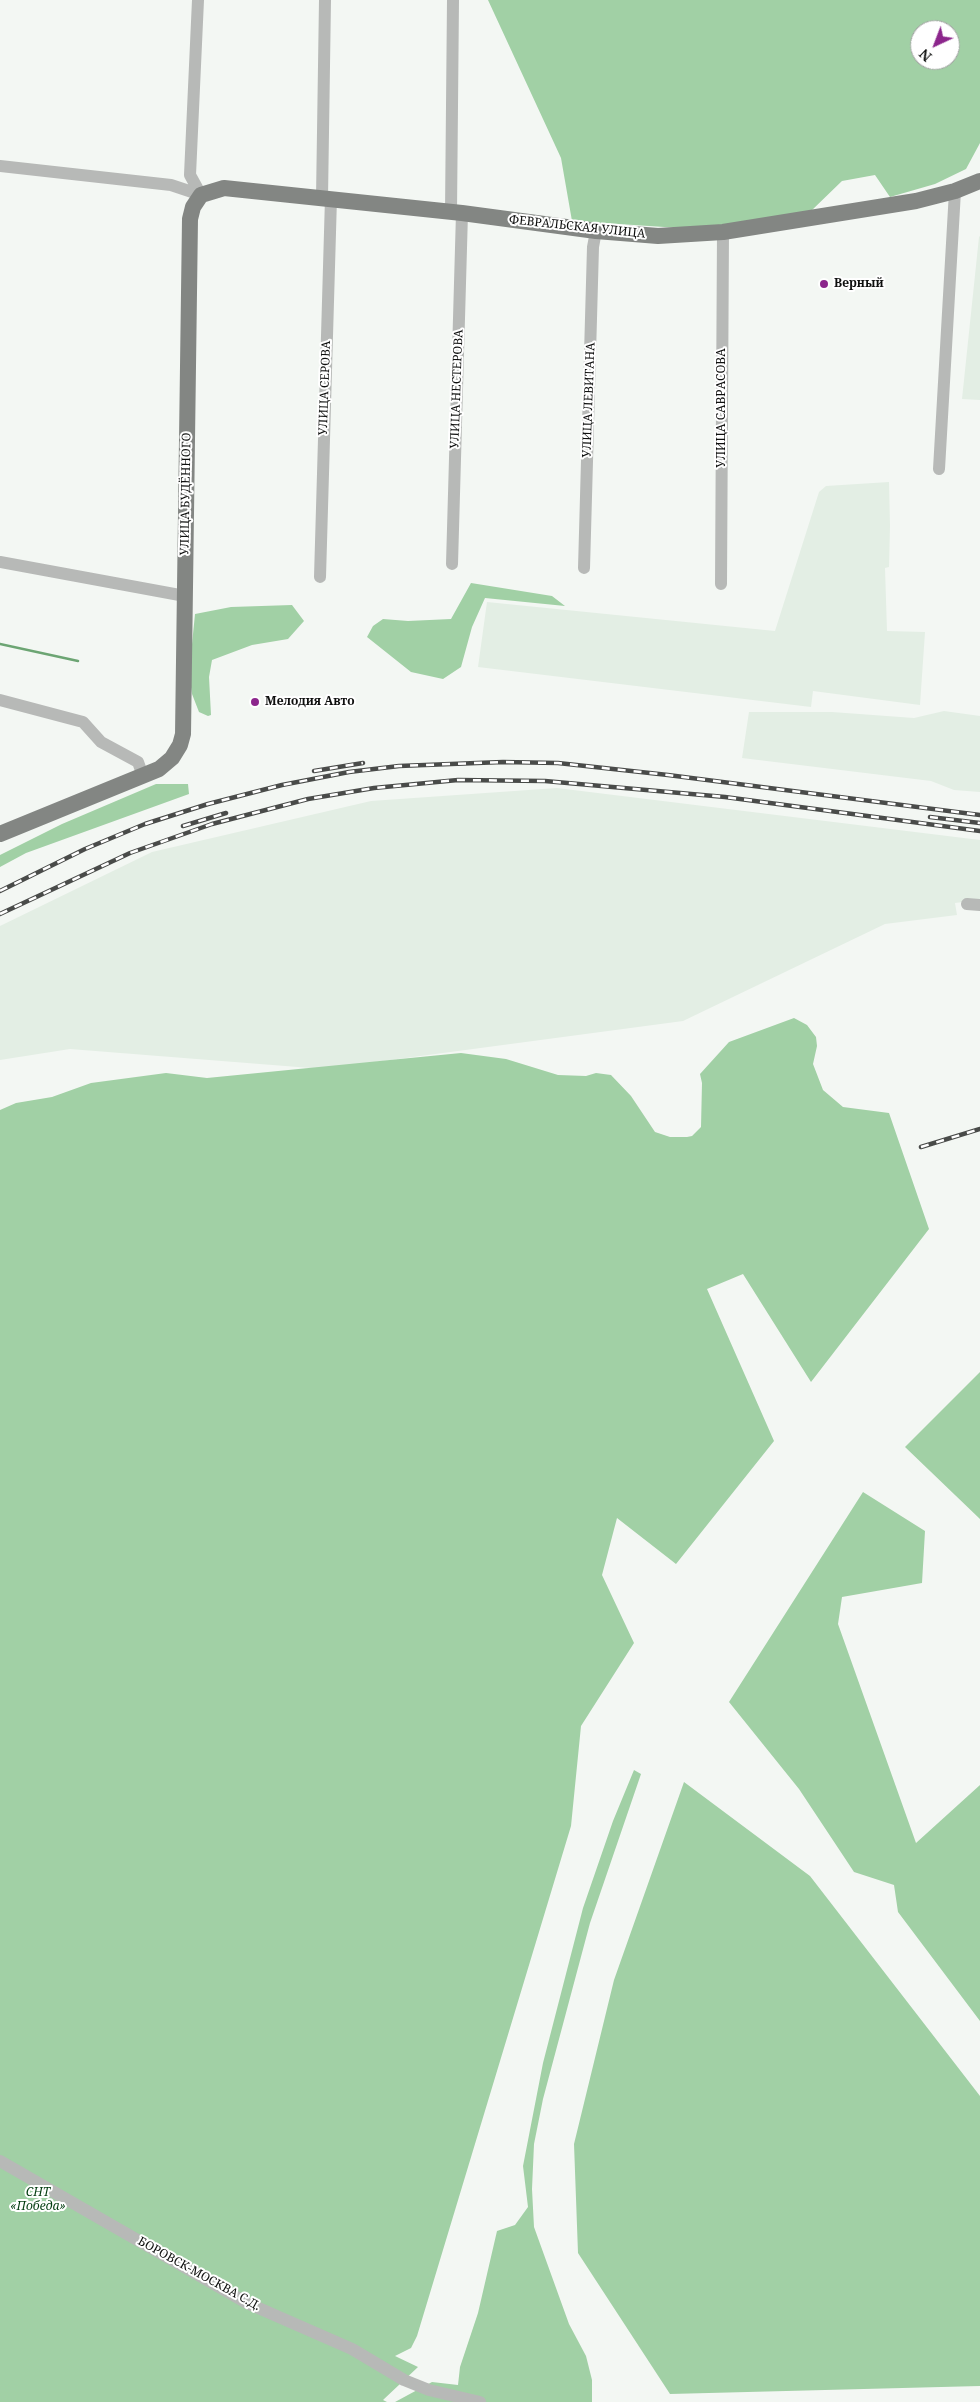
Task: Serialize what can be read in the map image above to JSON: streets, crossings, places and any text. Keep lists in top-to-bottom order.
{
  "streets": {
    "main road": ["ФЕВРАЛЬСКАЯ УЛИЦА", "УЛИЦА БУДЁННОГО"],
    "street": [
      "УЛИЦА СЕРОВА",
      "УЛИЦА НЕСТЕРОВА",
      "УЛИЦА ЛЕВИТАНА",
      "УЛИЦА САВРАСОВА",
      "БОРОВСК-МОСКВА С.Д."
    ]
  },
  "crossings": [
    ["ФЕВРАЛЬСКАЯ УЛИЦА", "УЛИЦА СЕРОВА"],
    ["ФЕВРАЛЬСКАЯ УЛИЦА", "УЛИЦА НЕСТЕРОВА"],
    ["ФЕВРАЛЬСКАЯ УЛИЦА", "УЛИЦА ЛЕВИТАНА"],
    ["ФЕВРАЛЬСКАЯ УЛИЦА", "УЛИЦА САВРАСОВА"],
    ["ФЕВРАЛЬСКАЯ УЛИЦА", "УЛИЦА БУДЁННОГО"]
  ],
  "parks": ["СНТ «Победа»"],
  "places": ["Верный", "Мелодия Авто"],
  "north": "bottom left"
}
